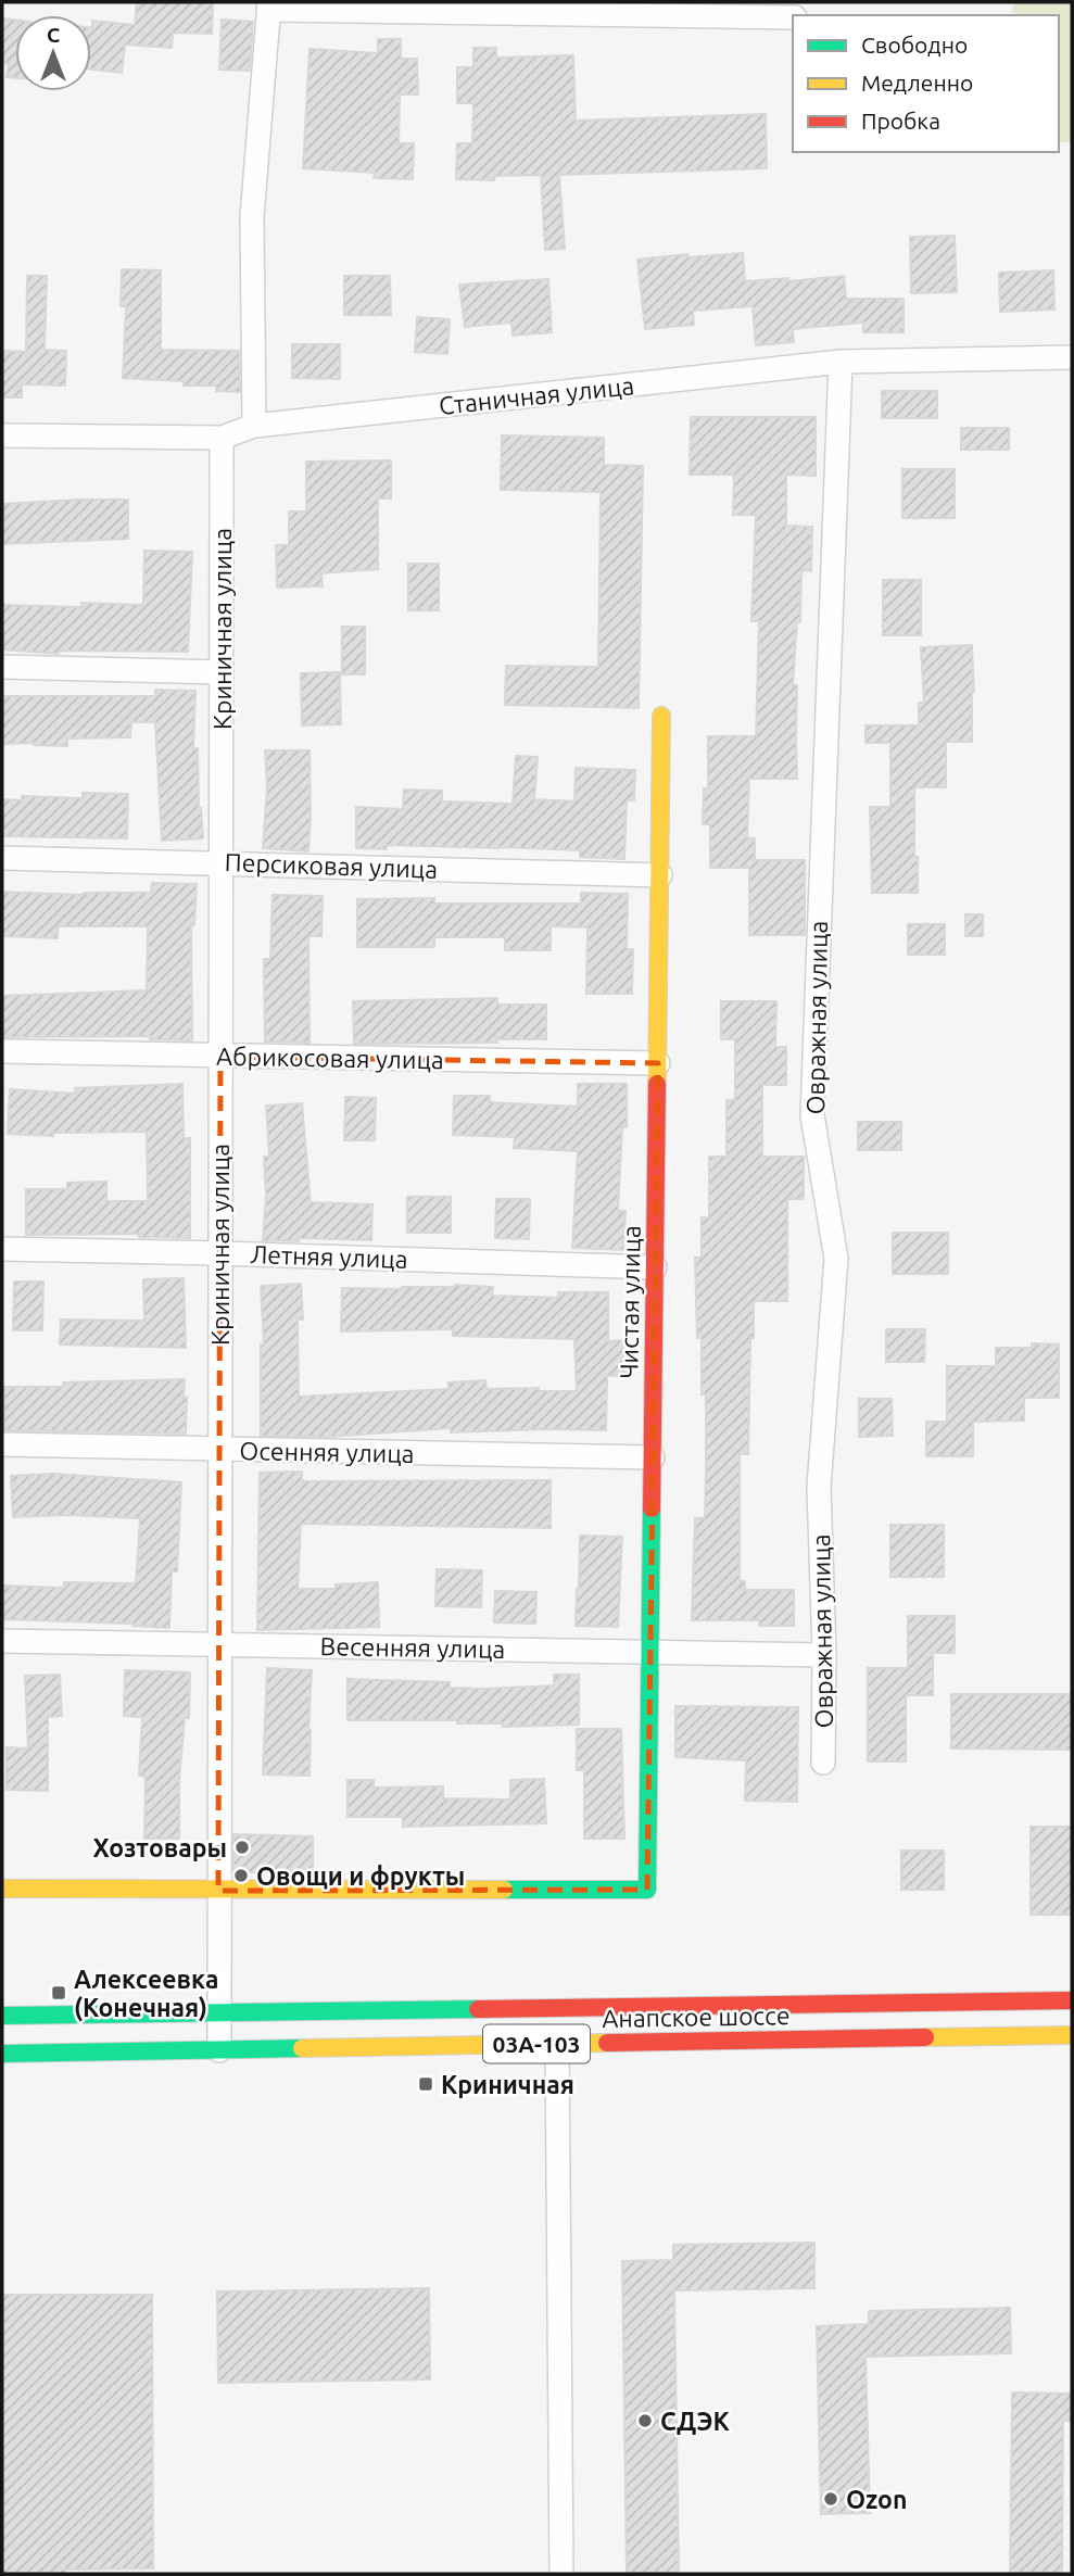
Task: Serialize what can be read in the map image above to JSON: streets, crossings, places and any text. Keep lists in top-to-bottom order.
{
  "streets": {
    "main road": ["Чистая улица", "Анапское шоссе", "03А-103"],
    "street": [
      "Станичная улица",
      "Криничная улица",
      "Персиковая улица",
      "Овражная улица",
      "Абрикосовая улица",
      "Летняя улица",
      "Осенняя улица",
      "Весенняя улица"
    ]
  },
  "crossings": [
    ["Станичная улица", "Криничная улица"],
    ["Станичная улица", "Овражная улица"],
    ["Криничная улица", "Персиковая улица"],
    ["Криничная улица", "Абрикосовая улица"],
    ["Криничная улица", "Летняя улица"],
    ["Криничная улица", "Чистая улица"],
    ["Криничная улица", "Осенняя улица"],
    ["Криничная улица", "Весенняя улица"],
    ["Криничная улица", "Анапское шоссе"],
    ["Персиковая улица", "Чистая улица"],
    ["Овражная улица", "Весенняя улица"],
    ["Абрикосовая улица", "Чистая улица"],
    ["Летняя улица", "Чистая улица"],
    ["Чистая улица", "Осенняя улица"],
    ["Чистая улица", "Весенняя улица"]
  ],
  "places": {
    "other": [
      "Хозтовары",
      "Овощи и фрукты",
      "СДЭК",
      "Ozon"
    ],
    "transit": ["Алексеевка (Конечная)", "Криничная"]
  },
  "legend": ["Свободно", "Медленно", "Пробка"],
  "north": "top"
}
